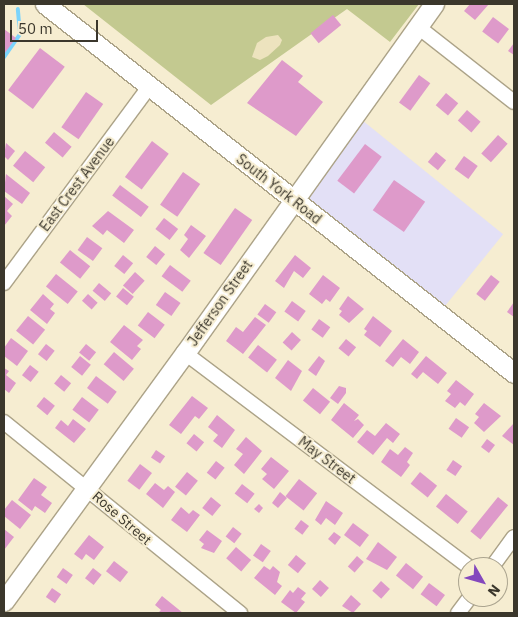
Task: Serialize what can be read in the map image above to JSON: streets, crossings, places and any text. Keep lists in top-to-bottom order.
{
  "streets": {
    "street": [
      "East Crest Avenue",
      "South York Road",
      "Jefferson Street",
      "May Street",
      "Rose Street"
    ]
  },
  "crossings": [
    ["East Crest Avenue", "South York Road"],
    ["South York Road", "Jefferson Street"],
    ["Jefferson Street", "May Street"],
    ["Jefferson Street", "Rose Street"]
  ],
  "scale_bar": "50 m",
  "north": "bottom right"
}
